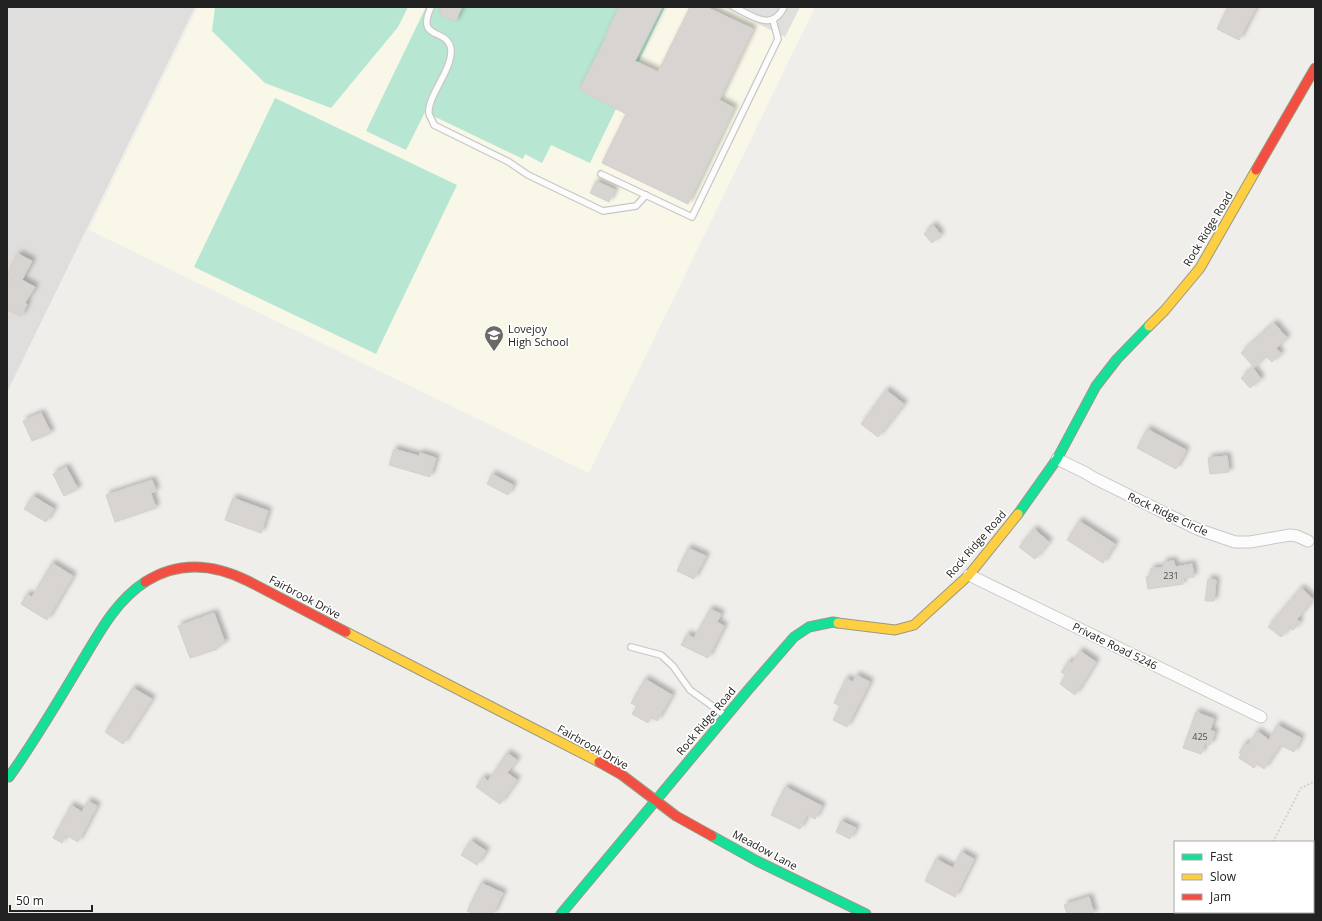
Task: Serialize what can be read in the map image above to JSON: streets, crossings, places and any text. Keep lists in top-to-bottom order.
{
  "streets": {
    "street": [
      "Rock Ridge Road",
      "Rock Ridge Circle",
      "Fairbrook Drive",
      "Private Road 5246",
      "Meadow Lane"
    ]
  },
  "crossings": [
    ["Rock Ridge Road", "Rock Ridge Circle"],
    ["Rock Ridge Road", "Fairbrook Drive"],
    ["Rock Ridge Road", "Private Road 5246"],
    ["Rock Ridge Road", "Meadow Lane"],
    ["Fairbrook Drive", "Meadow Lane"]
  ],
  "places": {
    "school or university": ["Lovejoy High School"]
  },
  "house_numbers": ["231", "425"],
  "legend": ["Fast", "Slow", "Jam"],
  "scale_bar": "50 m"
}
